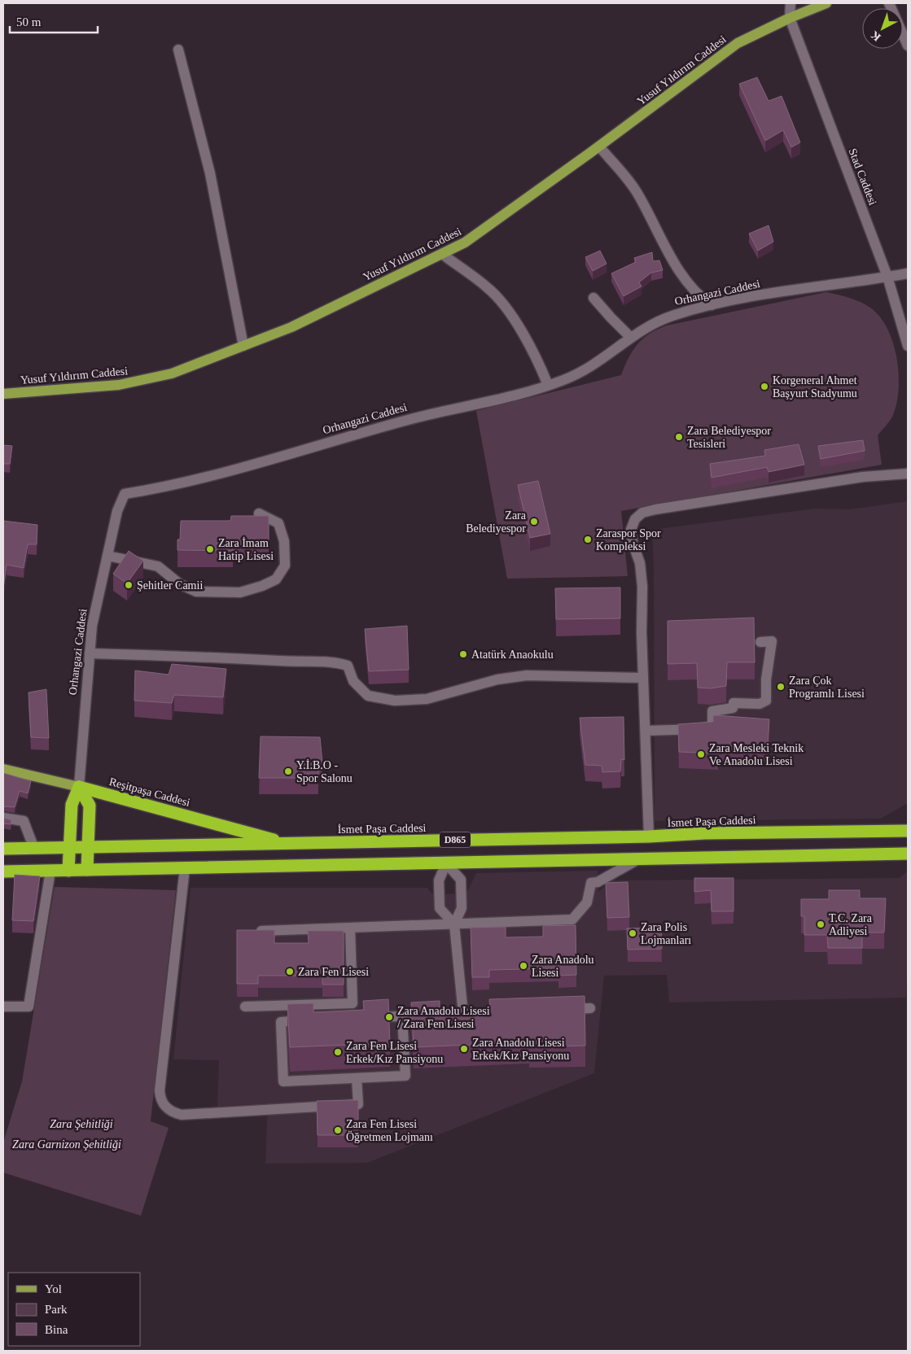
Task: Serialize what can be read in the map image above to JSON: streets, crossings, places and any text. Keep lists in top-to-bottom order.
{
  "streets": {
    "highway": [
      "Orhangazi Caddesi",
      "Reşitpaşa Caddesi",
      "İsmet Paşa Caddesi",
      "D865"
    ],
    "main road": ["Yusuf Yıldırım Caddesi"],
    "street": ["Stad Caddesi"]
  },
  "crossings": [
    ["Yusuf Yıldırım Caddesi", "Stad Caddesi"],
    ["Stad Caddesi", "Orhangazi Caddesi"],
    ["Orhangazi Caddesi", "Reşitpaşa Caddesi"],
    ["Orhangazi Caddesi", "İsmet Paşa Caddesi"],
    ["Orhangazi Caddesi", "D865"],
    ["Reşitpaşa Caddesi", "İsmet Paşa Caddesi"]
  ],
  "parks": ["Zara Şehitliği", "Zara Garnizon Şehitliği"],
  "places": [
    "Korgeneral Ahmet Başyurt Stadyumu",
    "Zara Belediyespor Tesisleri",
    "Zara Belediyespor",
    "Zaraspor Spor Kompleksi",
    "Zara İmam Hatip Lisesi",
    "Şehitler Camii",
    "Atatürk Anaokulu",
    "Zara Çok Programlı Lisesi",
    "Zara Mesleki Teknik Ve Anadolu Lisesi",
    "Y.İ.B.O - Spor Salonu",
    "T.C. Zara Adliyesi",
    "Zara Polis Lojmanları",
    "Zara Anadolu Lisesi",
    "Zara Fen Lisesi",
    "Zara Anadolu Lisesi / Zara Fen Lisesi",
    "Zara Anadolu Lisesi Erkek/Kız Pansiyonu",
    "Zara Fen Lisesi Erkek/Kız Pansiyonu",
    "Zara Fen Lisesi Öğretmen Lojmanı"
  ],
  "legend": ["Yol", "Park", "Bina"],
  "scale_bar": "50 m",
  "north": "bottom left"
}
